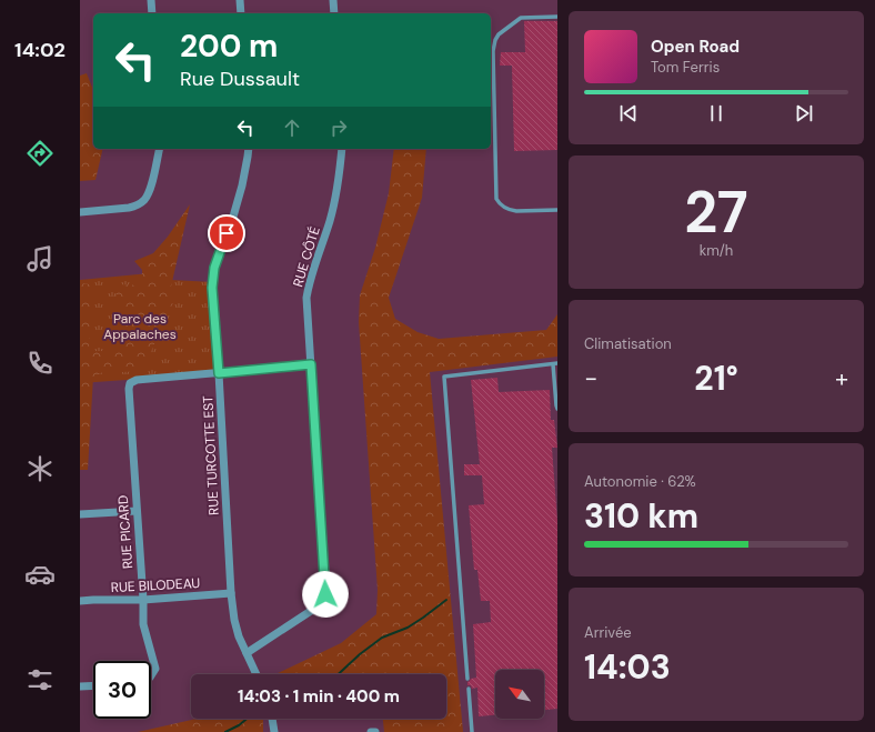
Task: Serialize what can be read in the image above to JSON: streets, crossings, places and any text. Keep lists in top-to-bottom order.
{
  "streets": {
    "street": [
      "RUE CÔTÉ",
      "RUE TURCOTTE EST",
      "RUE PICARD",
      "RUE BILODEAU"
    ]
  },
  "crossings": [
    ["RUE CÔTÉ", "RUE TURCOTTE EST"],
    ["RUE TURCOTTE EST", "RUE PICARD"],
    ["RUE TURCOTTE EST", "RUE BILODEAU"],
    ["RUE PICARD", "RUE BILODEAU"]
  ],
  "parks": ["Parc des Appalaches"],
  "north": "top left",
  "page": {
    "tabs": "14:02",
    "turn": ["200 m", "Rue Dussault"],
    "song": ["Open Road", "Tom Ferris"],
    "tile": [
      ["27", "km/h"],
      "Climatisation",
      ["Autonomie · 62%", "310 km"],
      ["Arrivée", "14:03"]
    ],
    "heat": ["−", "21°", "+"],
    "limit": "30",
    "trip": "14:03 · 1 min · 400 m"
  }
}
